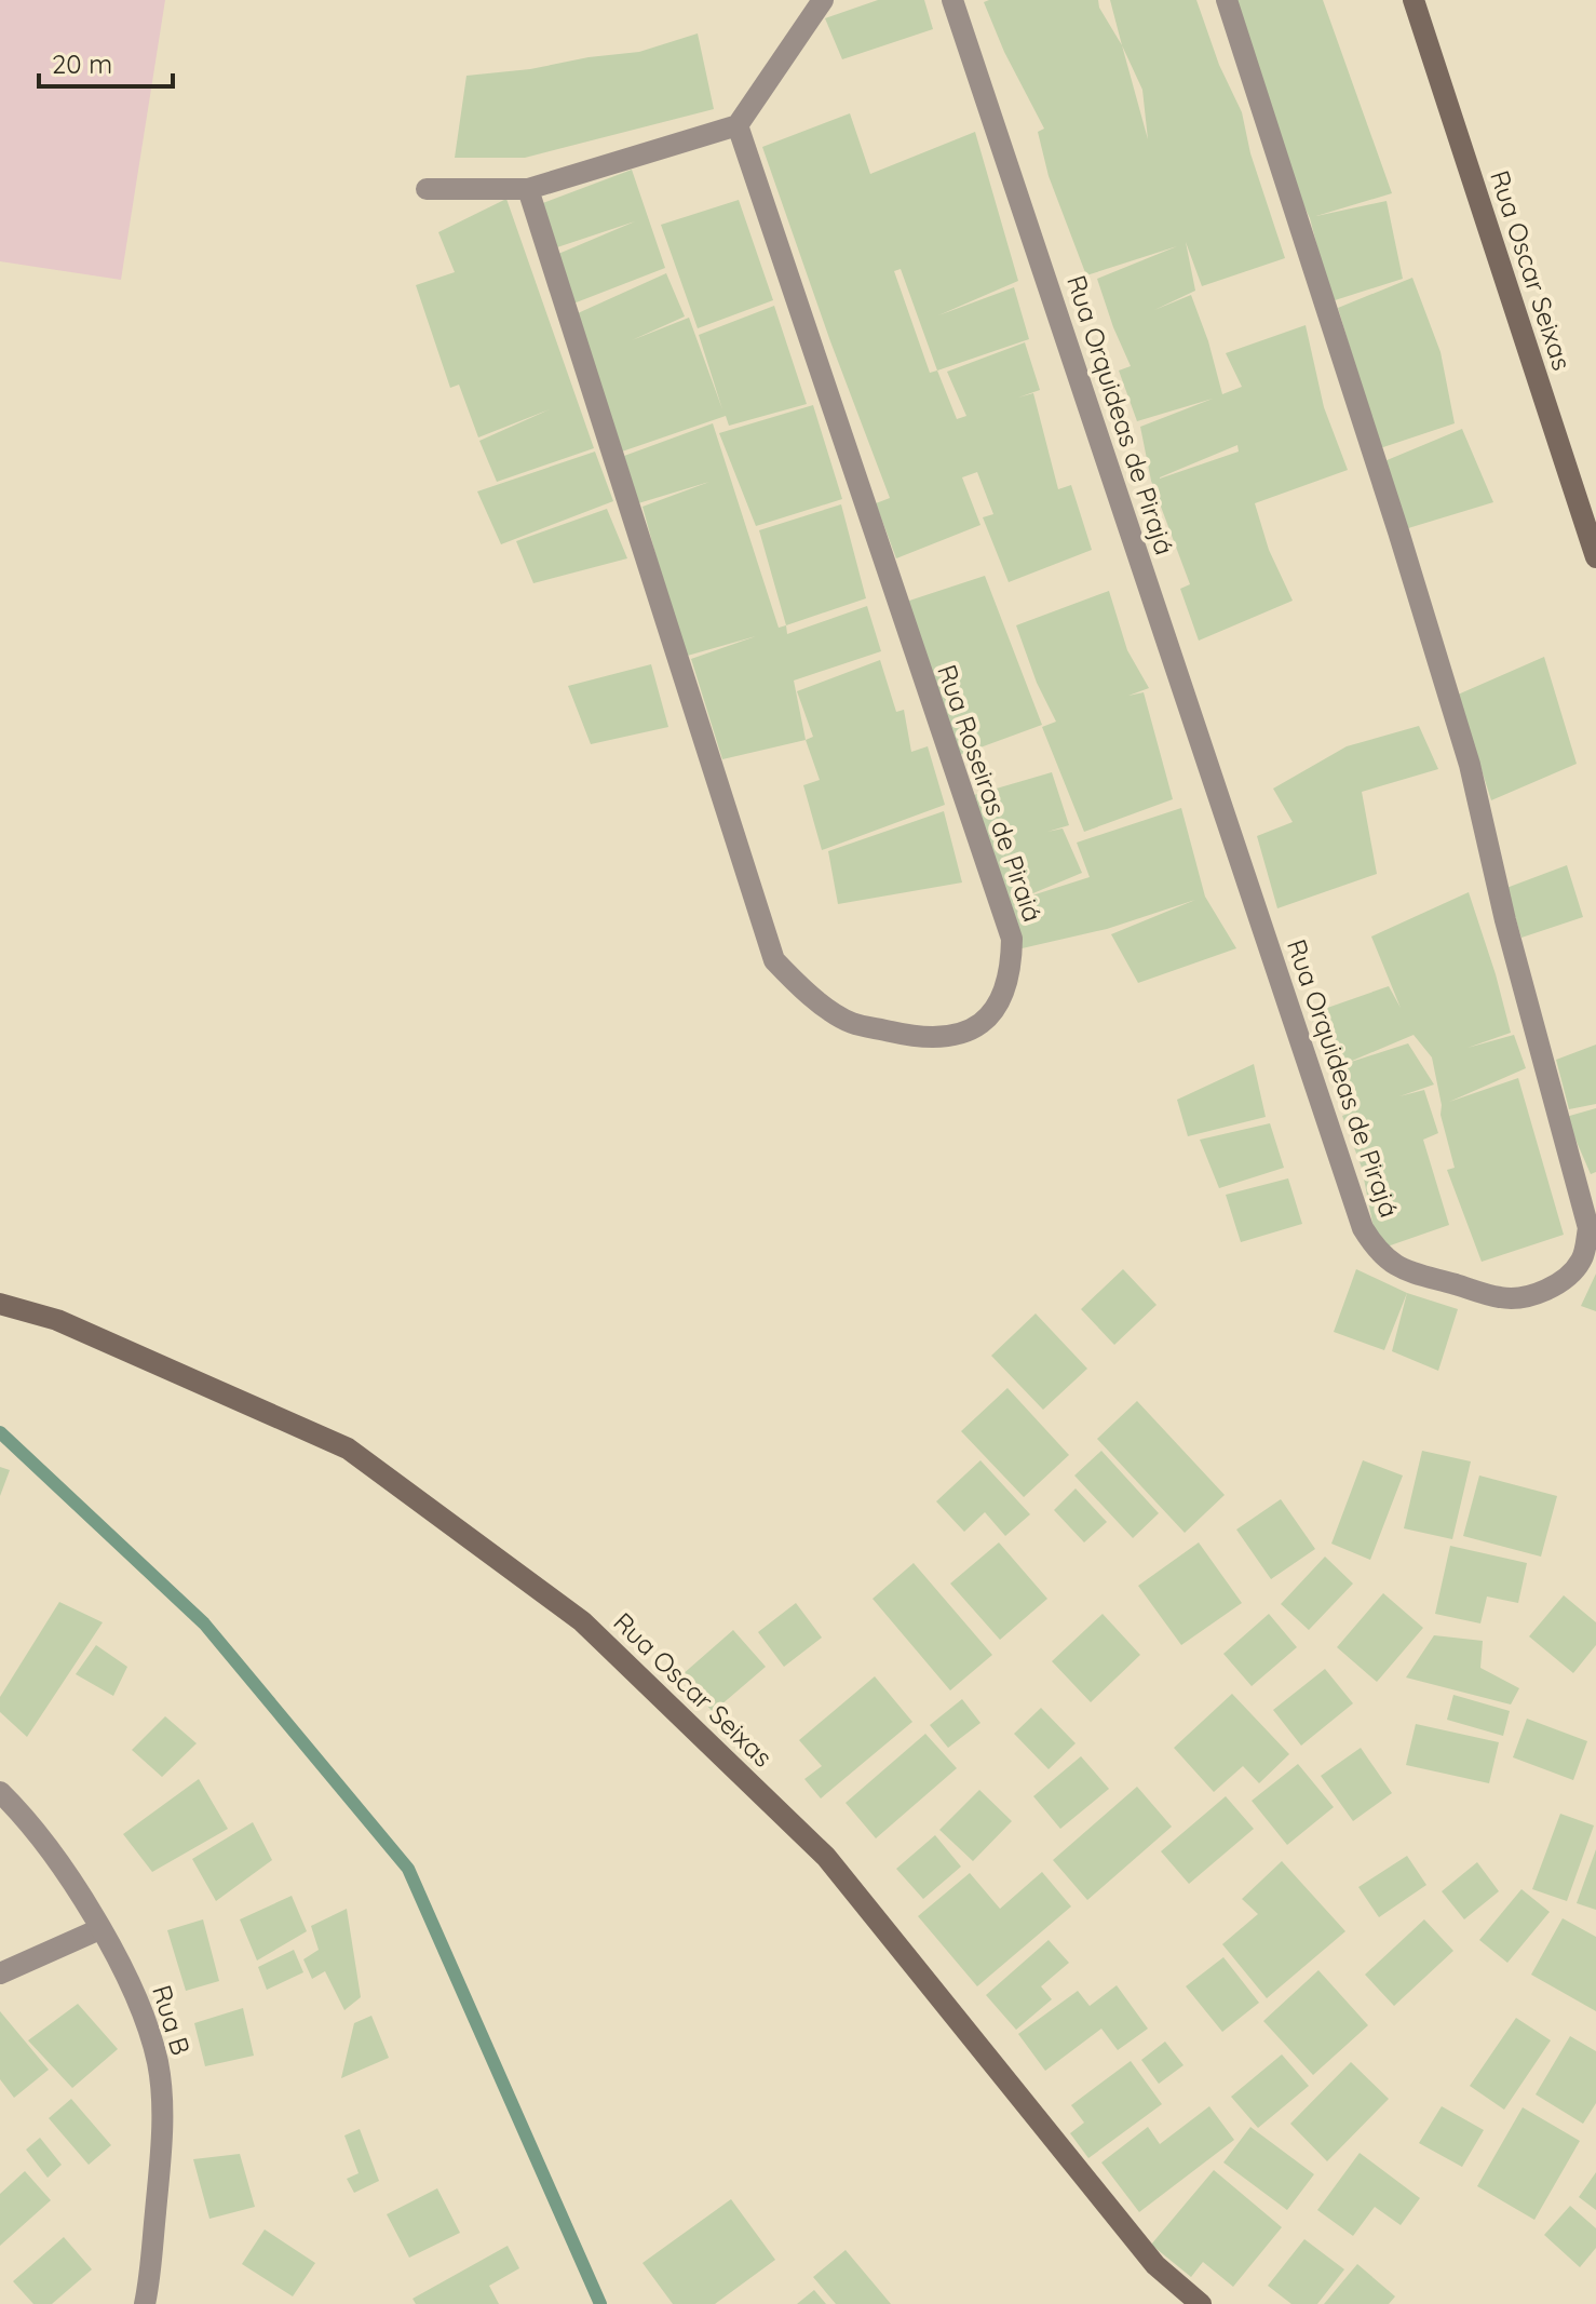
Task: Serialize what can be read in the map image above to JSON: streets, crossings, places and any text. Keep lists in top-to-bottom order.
{
  "streets": {
    "main road": ["Rua Oscar Seixas"],
    "street": ["Rua Orquideas de Pirajá", "Rua Roseiras de Piraiá", "Rua B"]
  },
  "scale_bar": "20 m"
}
